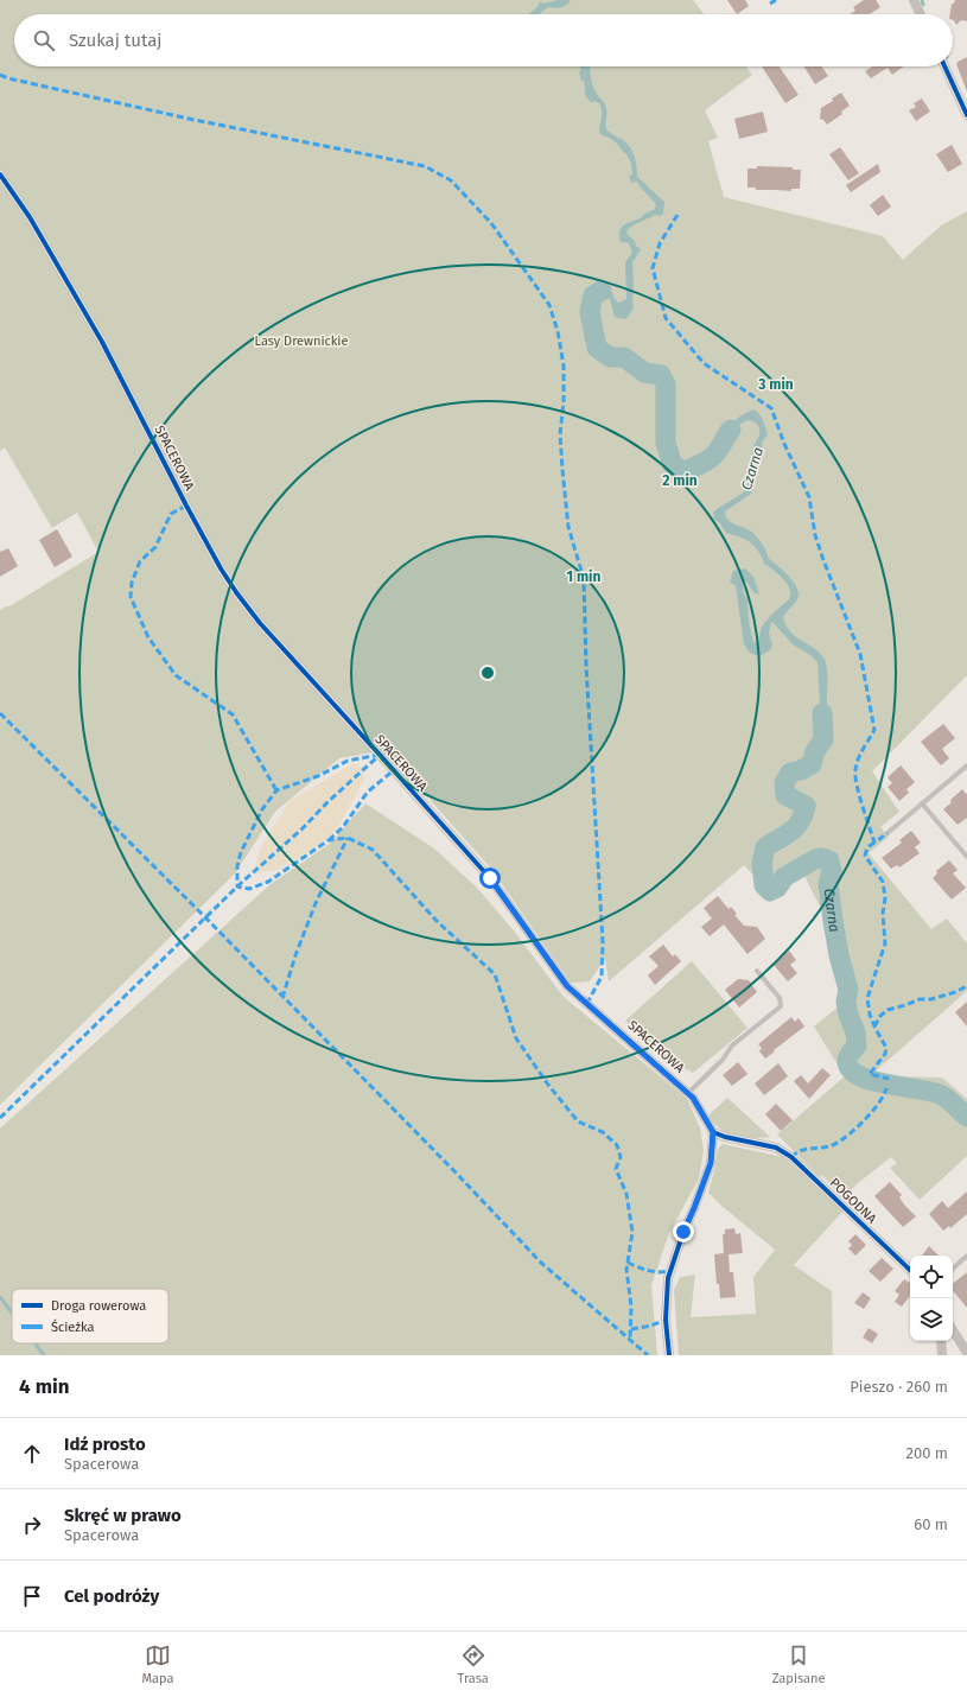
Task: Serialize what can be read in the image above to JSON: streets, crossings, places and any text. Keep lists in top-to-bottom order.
{
  "streets": {
    "street": ["SPACEROWA", "POGODNA"]
  },
  "crossings": [
    ["SPACEROWA", "POGODNA"]
  ],
  "water": ["Czarna"],
  "parks": ["Lasy Drewnickie"],
  "legend": ["Droga rowerowa", "Ścieżka"],
  "page": {
    "search": "Szukaj tutaj",
    "heading": ["4 min", "Pieszo · 260 m"],
    "list": [
      ["Idź prosto", "Spacerowa", "200 m"],
      ["Skręć w prawo", "Spacerowa", "60 m"],
      "Cel podróży"
    ],
    "nav": ["Mapa", "Trasa", "Zapisane"]
  },
  "rings": ["3 min", "2 min", "1 min"]
}
